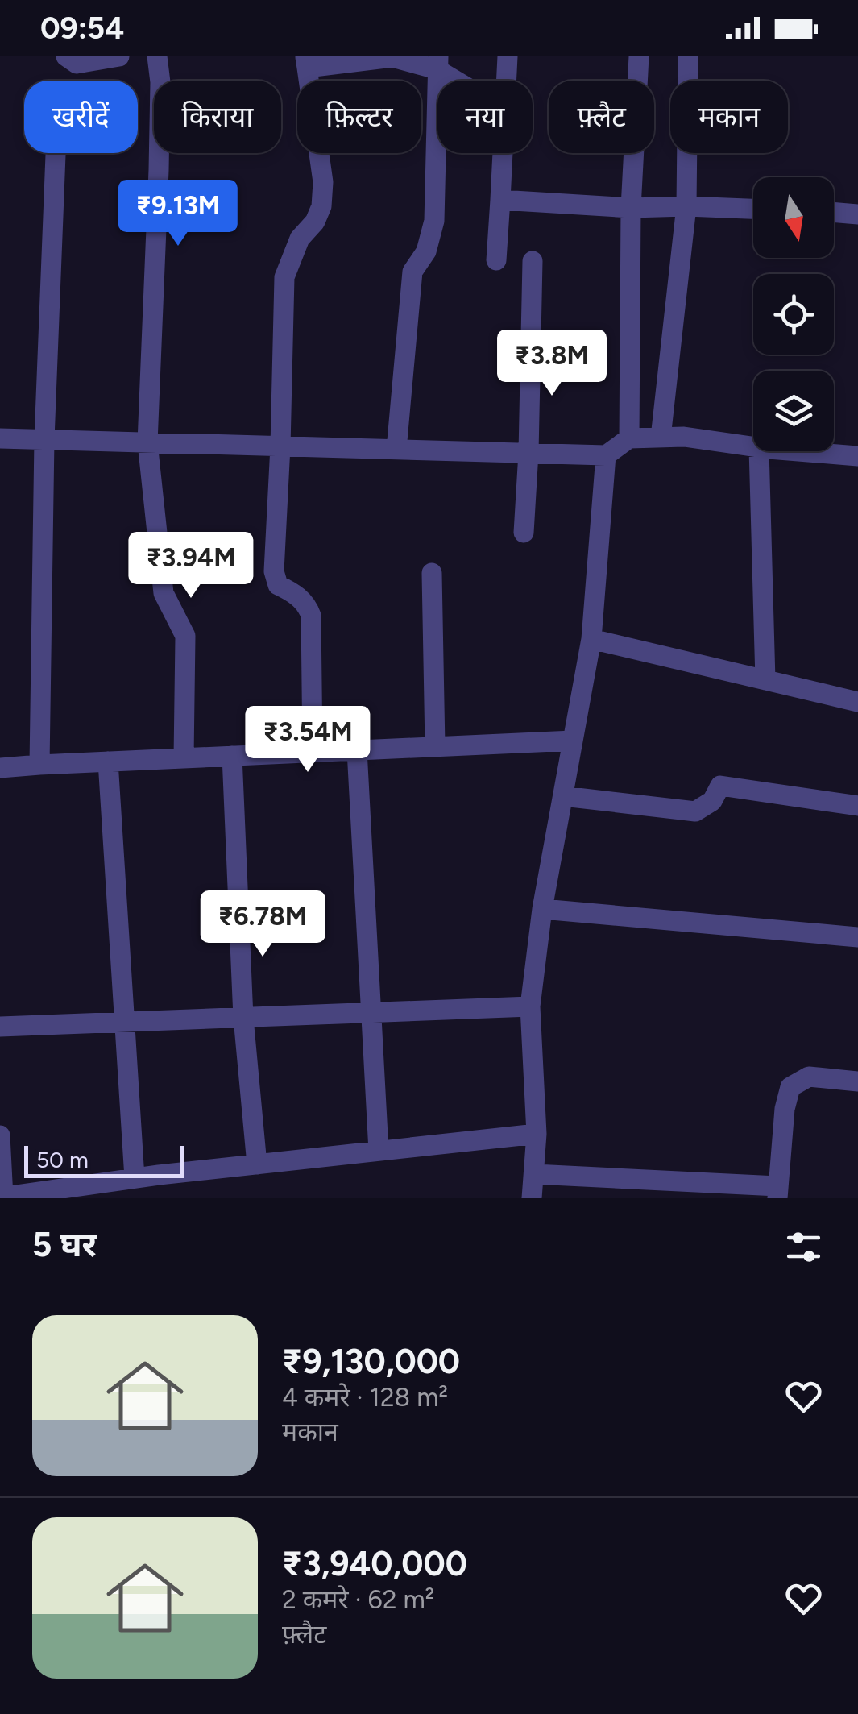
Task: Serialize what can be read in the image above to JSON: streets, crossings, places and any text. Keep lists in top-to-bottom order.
{
  "scale_bar": "50 m",
  "north": "bottom",
  "page": {
    "status": "09:54",
    "chip": [
      "खरीदें",
      "किराया",
      "फ़िल्टर",
      "नया",
      "फ़्लैट",
      "मकान"
    ],
    "price": [
      "₹9.13M",
      "₹3.8M",
      "₹3.94M",
      "₹3.54M",
      "₹6.78M"
    ],
    "scale": "50 m",
    "heading": "5 घर",
    "list": [
      {
        "name": "₹9,130,000",
        "note": "4 कमरे · 128 m² · मकान"
      },
      {
        "name": "₹3,940,000",
        "note": "2 कमरे · 62 m² · फ़्लैट"
      }
    ]
  }
}
